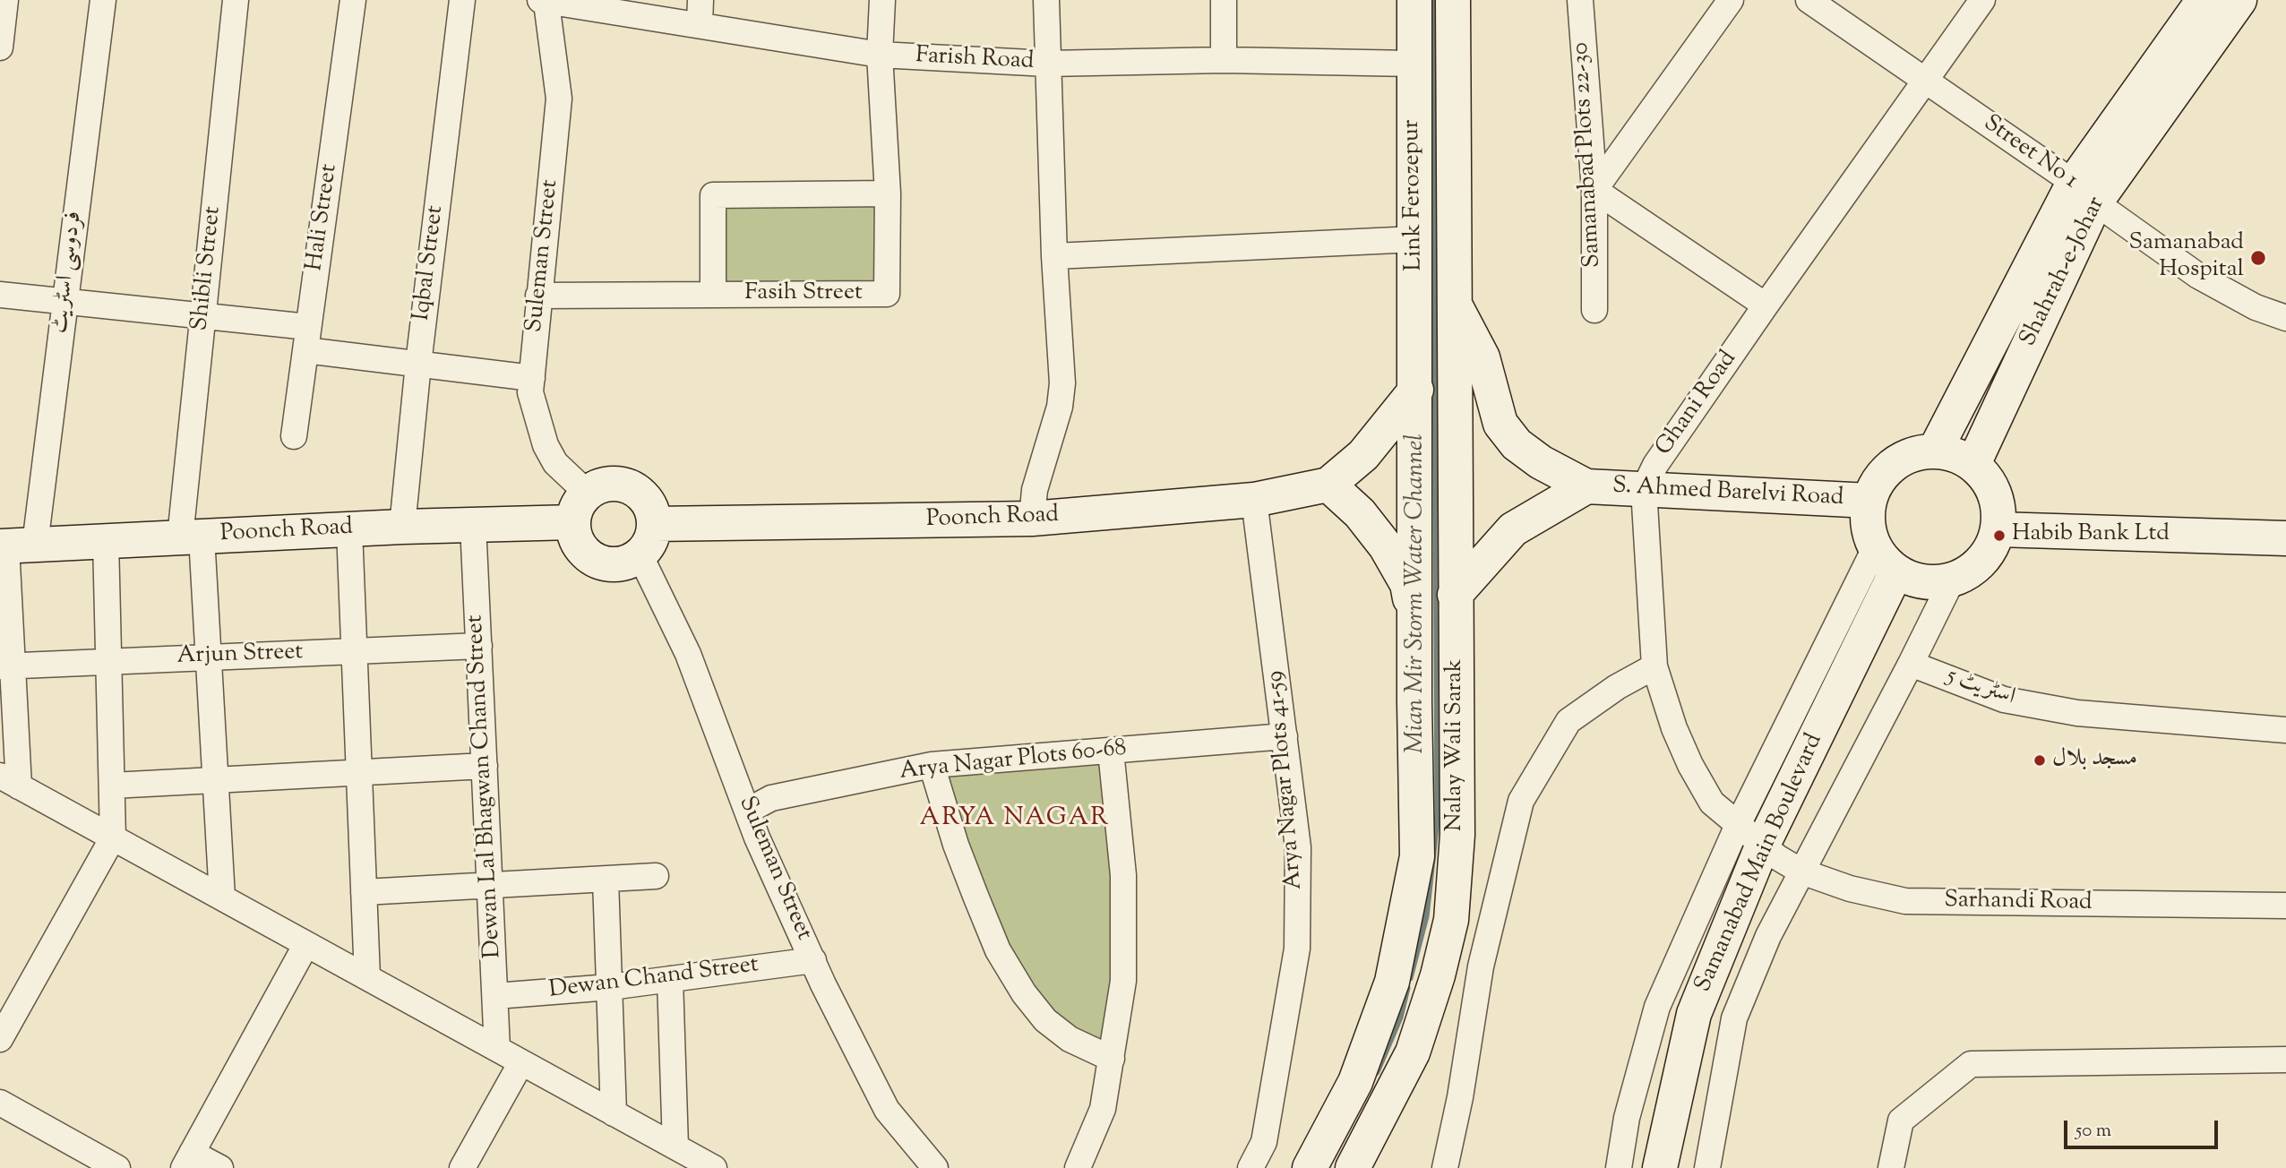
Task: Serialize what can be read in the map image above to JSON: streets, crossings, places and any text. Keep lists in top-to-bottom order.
{
  "streets": {
    "main road": [
      "Link Ferozepur",
      "Shahrah-e-Johar",
      "S. Ahmed Barelvi Road",
      "Poonch Road",
      "Nalay Wali Sarak",
      "Samanabad Main Boulevard"
    ],
    "street": [
      "Farish Road",
      "Street No 1",
      "Samanabad Plots 22-30",
      "Hali Street",
      "Suleman Street",
      "Iqbal Street",
      "Shibli Street",
      "فردوسی اسٹریٹ",
      "Fasih Street",
      "Ghani Road",
      "Arjun Street",
      "اسٹریٹ 5",
      "Arya Nagar Plots 60-68",
      "Arya Nagar Plots 41-59",
      "Dewan Lal Bhagwan Chand Street",
      "Sarhandi Road",
      "Dewan Chand Street"
    ]
  },
  "crossings": [
    ["Farish Road", "Link Ferozepur"],
    ["Farish Road", "Suleman Street"],
    ["Farish Road", "Fasih Street"],
    ["Street No 1", "Shahrah-e-Johar"],
    ["Street No 1", "Ghani Road"],
    ["Link Ferozepur", "S. Ahmed Barelvi Road"],
    ["Link Ferozepur", "Poonch Road"],
    ["Link Ferozepur", "Nalay Wali Sarak"],
    ["Suleman Street", "Fasih Street"],
    ["Suleman Street", "Poonch Road"],
    ["Suleman Street", "Arya Nagar Plots 60-68"],
    ["Suleman Street", "Dewan Chand Street"],
    ["Iqbal Street", "Poonch Road"],
    ["Shibli Street", "Poonch Road"],
    ["Shibli Street", "Arjun Street"],
    ["فردوسی اسٹریٹ", "Poonch Road"],
    ["فردوسی اسٹریٹ", "Arjun Street"],
    ["Shahrah-e-Johar", "S. Ahmed Barelvi Road"],
    ["Shahrah-e-Johar", "Samanabad Main Boulevard"],
    ["Ghani Road", "S. Ahmed Barelvi Road"],
    ["Ghani Road", "Samanabad Main Boulevard"],
    ["Ghani Road", "Sarhandi Road"],
    ["S. Ahmed Barelvi Road", "Nalay Wali Sarak"],
    ["S. Ahmed Barelvi Road", "Samanabad Main Boulevard"],
    ["Poonch Road", "Nalay Wali Sarak"],
    ["Poonch Road", "Arya Nagar Plots 41-59"],
    ["Poonch Road", "Dewan Lal Bhagwan Chand Street"],
    ["Arjun Street", "Dewan Lal Bhagwan Chand Street"],
    ["Arya Nagar Plots 60-68", "Arya Nagar Plots 41-59"],
    ["Dewan Lal Bhagwan Chand Street", "Dewan Chand Street"],
    ["Samanabad Main Boulevard", "Sarhandi Road"]
  ],
  "districts": ["ARYA NAGAR"],
  "water": ["Mian Mir Storm Water Channel"],
  "places": ["Samanabad Hospital", "Habib Bank Ltd", "مسجد بلال"],
  "scale_bar": "50 m"
}
